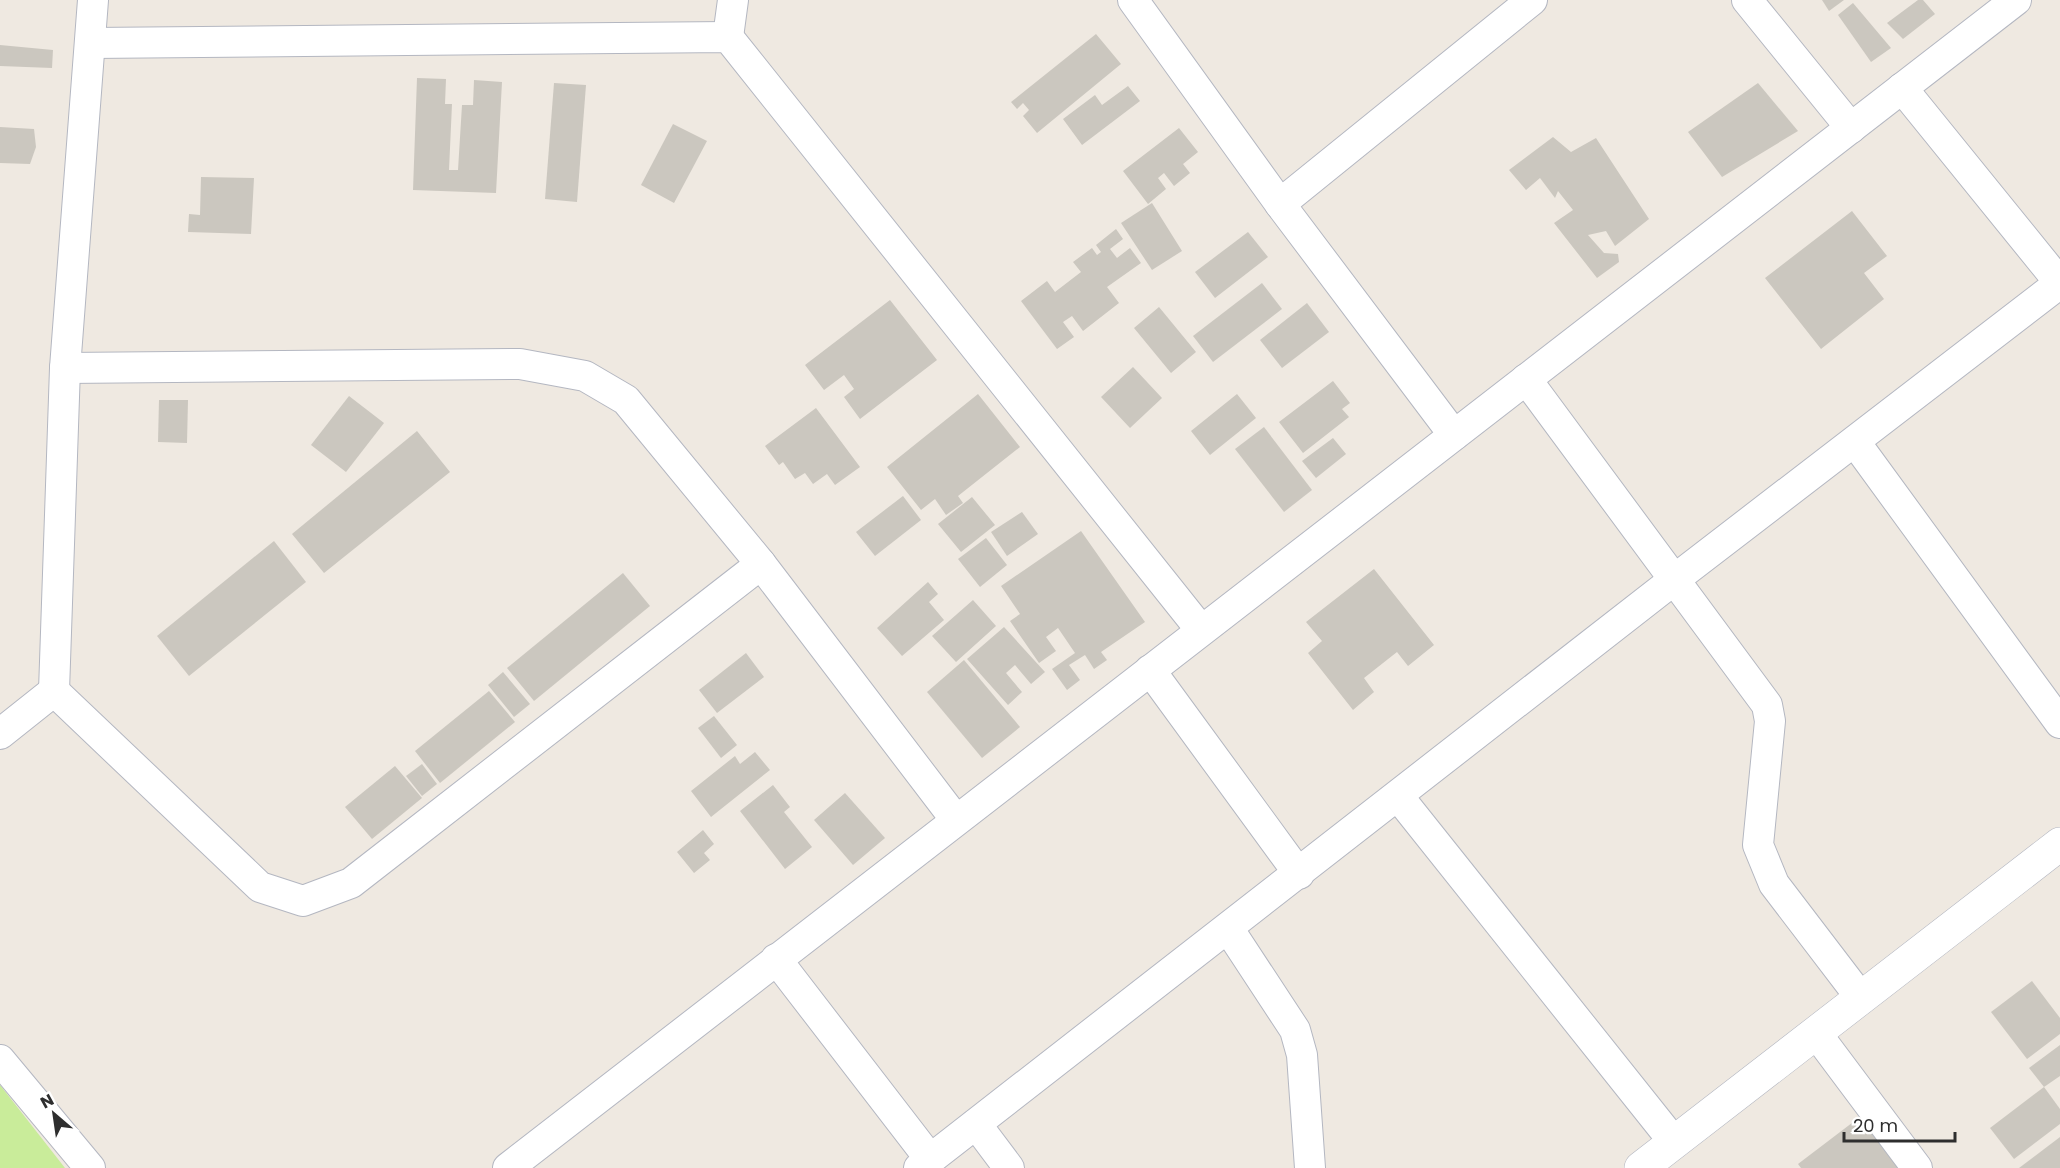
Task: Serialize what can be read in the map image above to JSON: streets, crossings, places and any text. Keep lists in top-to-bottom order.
{
  "scale_bar": "20 m",
  "north": "top left"
}
